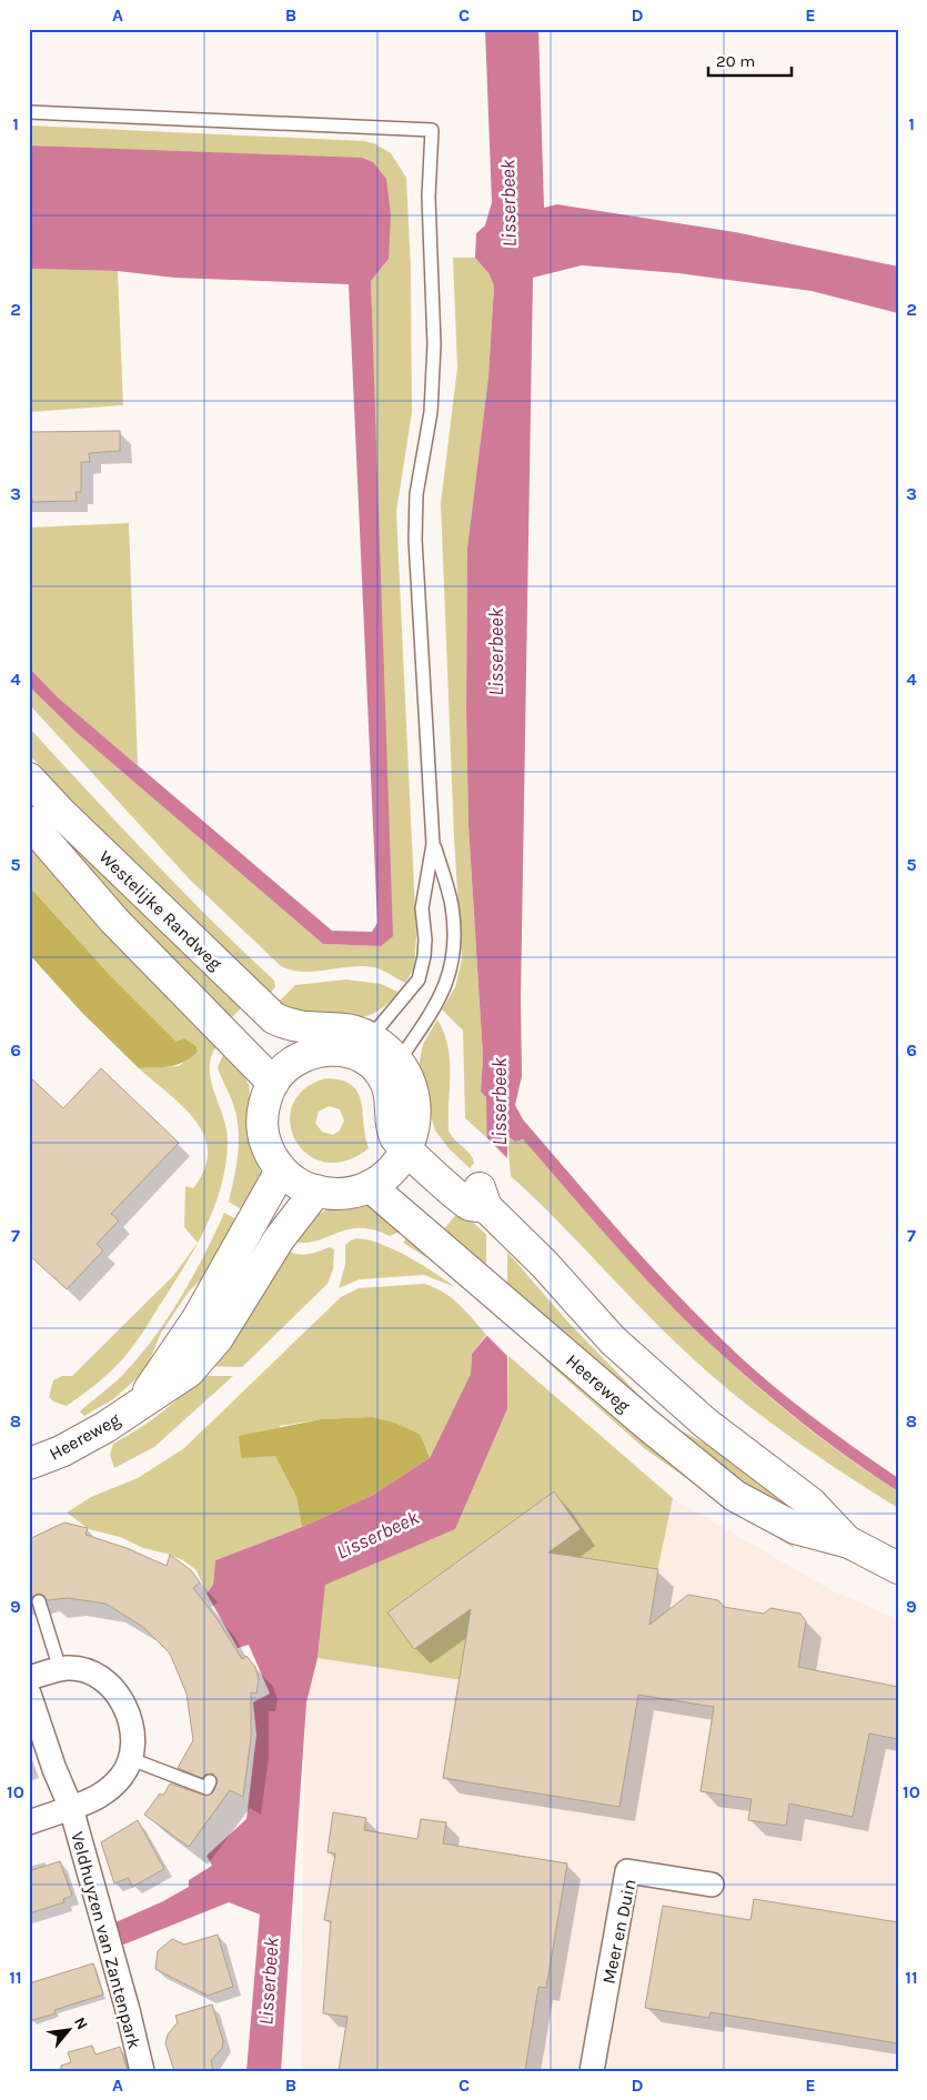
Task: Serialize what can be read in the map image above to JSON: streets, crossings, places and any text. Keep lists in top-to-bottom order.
{
  "streets": {
    "main road": ["Westelijke Randweg", "Heereweg"],
    "street": ["Meer en Duin", "Veldhuyzen van Zantenpark"]
  },
  "crossings": [
    ["Westelijke Randweg", "Heereweg"]
  ],
  "water": ["Lisserbeek"],
  "scale_bar": "20 m",
  "north": "top right",
  "grid": {
    "columns": [
      "A",
      "B",
      "C",
      "D",
      "E"
    ],
    "rows": [
      "1",
      "2",
      "3",
      "4",
      "5",
      "6",
      "7",
      "8",
      "9",
      "10",
      "11"
    ]
  }
}
